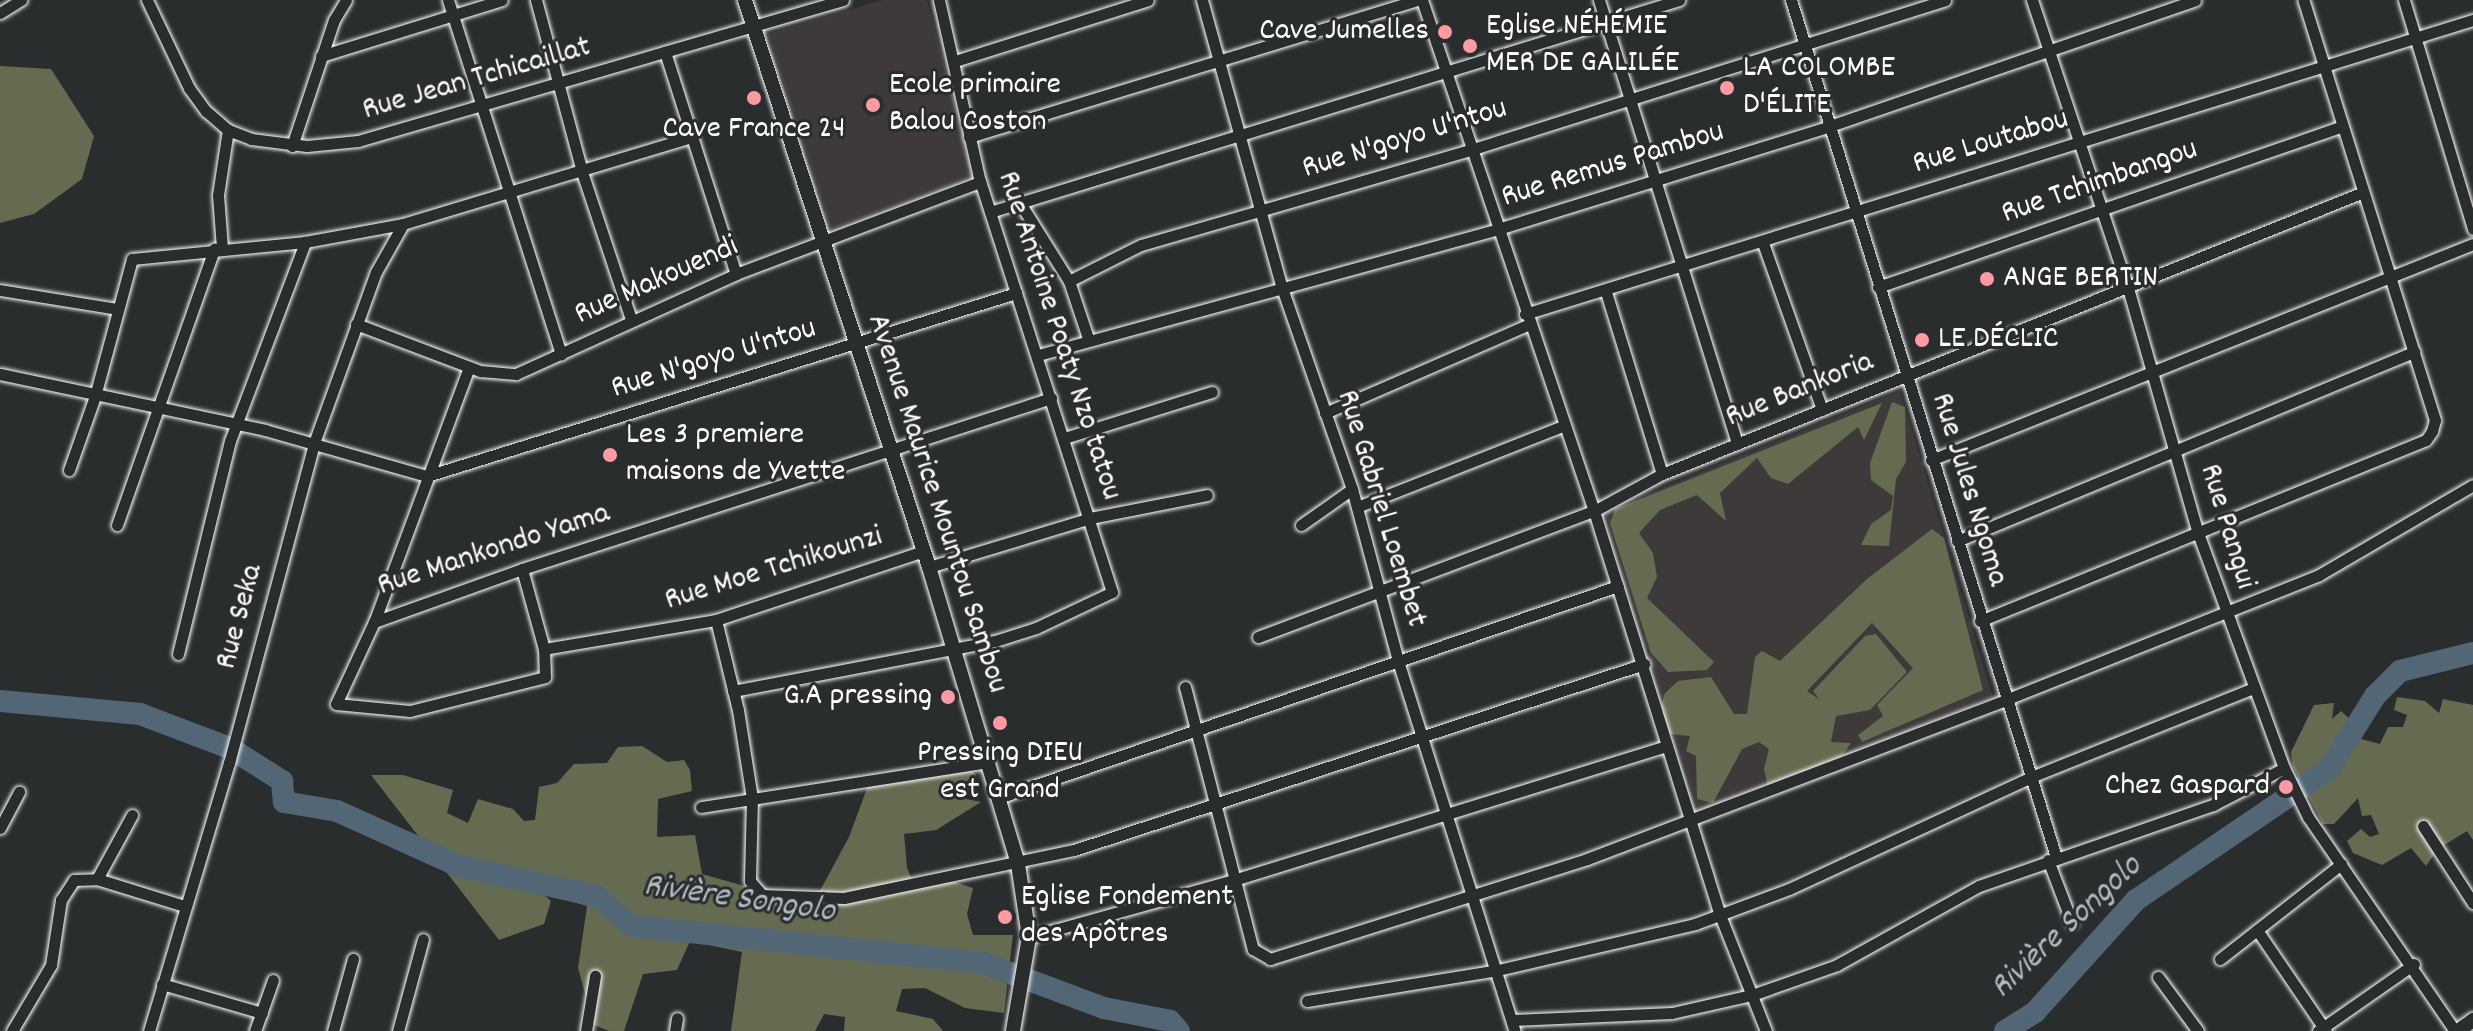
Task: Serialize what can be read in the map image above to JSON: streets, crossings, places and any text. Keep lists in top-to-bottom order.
{
  "streets": {
    "street": [
      "Rue Jean Tchicaillat",
      "Rue N'goyo U'ntou",
      "Rue Loutabou",
      "Rue Remus Pambou",
      "Rue Tchimbangou",
      "Rue Makouendi",
      "Rue Antoine Poaty Nzo tatou",
      "Rue Bankoria",
      "Rue Jules Ngoma",
      "Avenue Maurice Mountou Sambou",
      "Rue Gabriel Loembet",
      "Rue Pangui",
      "Rue Mankondo Yama",
      "Rue Moe Tchikounzi",
      "Rue Seka"
    ]
  },
  "crossings": [
    ["Rue Jean Tchicaillat", "Avenue Maurice Mountou Sambou"],
    ["Rue N'goyo U'ntou", "Rue Antoine Poaty Nzo tatou"],
    ["Rue N'goyo U'ntou", "Rue Jules Ngoma"],
    ["Rue N'goyo U'ntou", "Avenue Maurice Mountou Sambou"],
    ["Rue N'goyo U'ntou", "Rue Gabriel Loembet"],
    ["Rue N'goyo U'ntou", "Rue Mankondo Yama"],
    ["Rue Loutabou", "Rue Jules Ngoma"],
    ["Rue Loutabou", "Rue Gabriel Loembet"],
    ["Rue Loutabou", "Rue Pangui"],
    ["Rue Remus Pambou", "Rue Antoine Poaty Nzo tatou"],
    ["Rue Remus Pambou", "Rue Jules Ngoma"],
    ["Rue Remus Pambou", "Rue Gabriel Loembet"],
    ["Rue Remus Pambou", "Rue Pangui"],
    ["Rue Tchimbangou", "Rue Jules Ngoma"],
    ["Rue Tchimbangou", "Rue Pangui"],
    ["Rue Makouendi", "Rue Antoine Poaty Nzo tatou"],
    ["Rue Makouendi", "Avenue Maurice Mountou Sambou"],
    ["Rue Makouendi", "Rue Mankondo Yama"],
    ["Rue Makouendi", "Rue Seka"],
    ["Rue Antoine Poaty Nzo tatou", "Avenue Maurice Mountou Sambou"],
    ["Rue Antoine Poaty Nzo tatou", "Rue Mankondo Yama"],
    ["Rue Bankoria", "Rue Jules Ngoma"],
    ["Rue Bankoria", "Rue Gabriel Loembet"],
    ["Rue Bankoria", "Rue Pangui"],
    ["Avenue Maurice Mountou Sambou", "Rue Mankondo Yama"],
    ["Avenue Maurice Mountou Sambou", "Rue Moe Tchikounzi"]
  ],
  "water": ["Rivière Songolo"],
  "places": [
    "Cave Jumelles",
    "Eglise NÉHÉMIE MER DE GALILÉE",
    "LA COLOMBE D'ÉLITE",
    "Cave France 24",
    "Ecole primaire Balou Coston",
    "ANGE BERTIN",
    "LE DÉCLIC",
    "Les 3 premiere maisons de Yvette",
    "G.A pressing",
    "Pressing DIEU est Grand",
    "Chez Gaspard",
    "Eglise Fondement des Apôtres"
  ]
}
